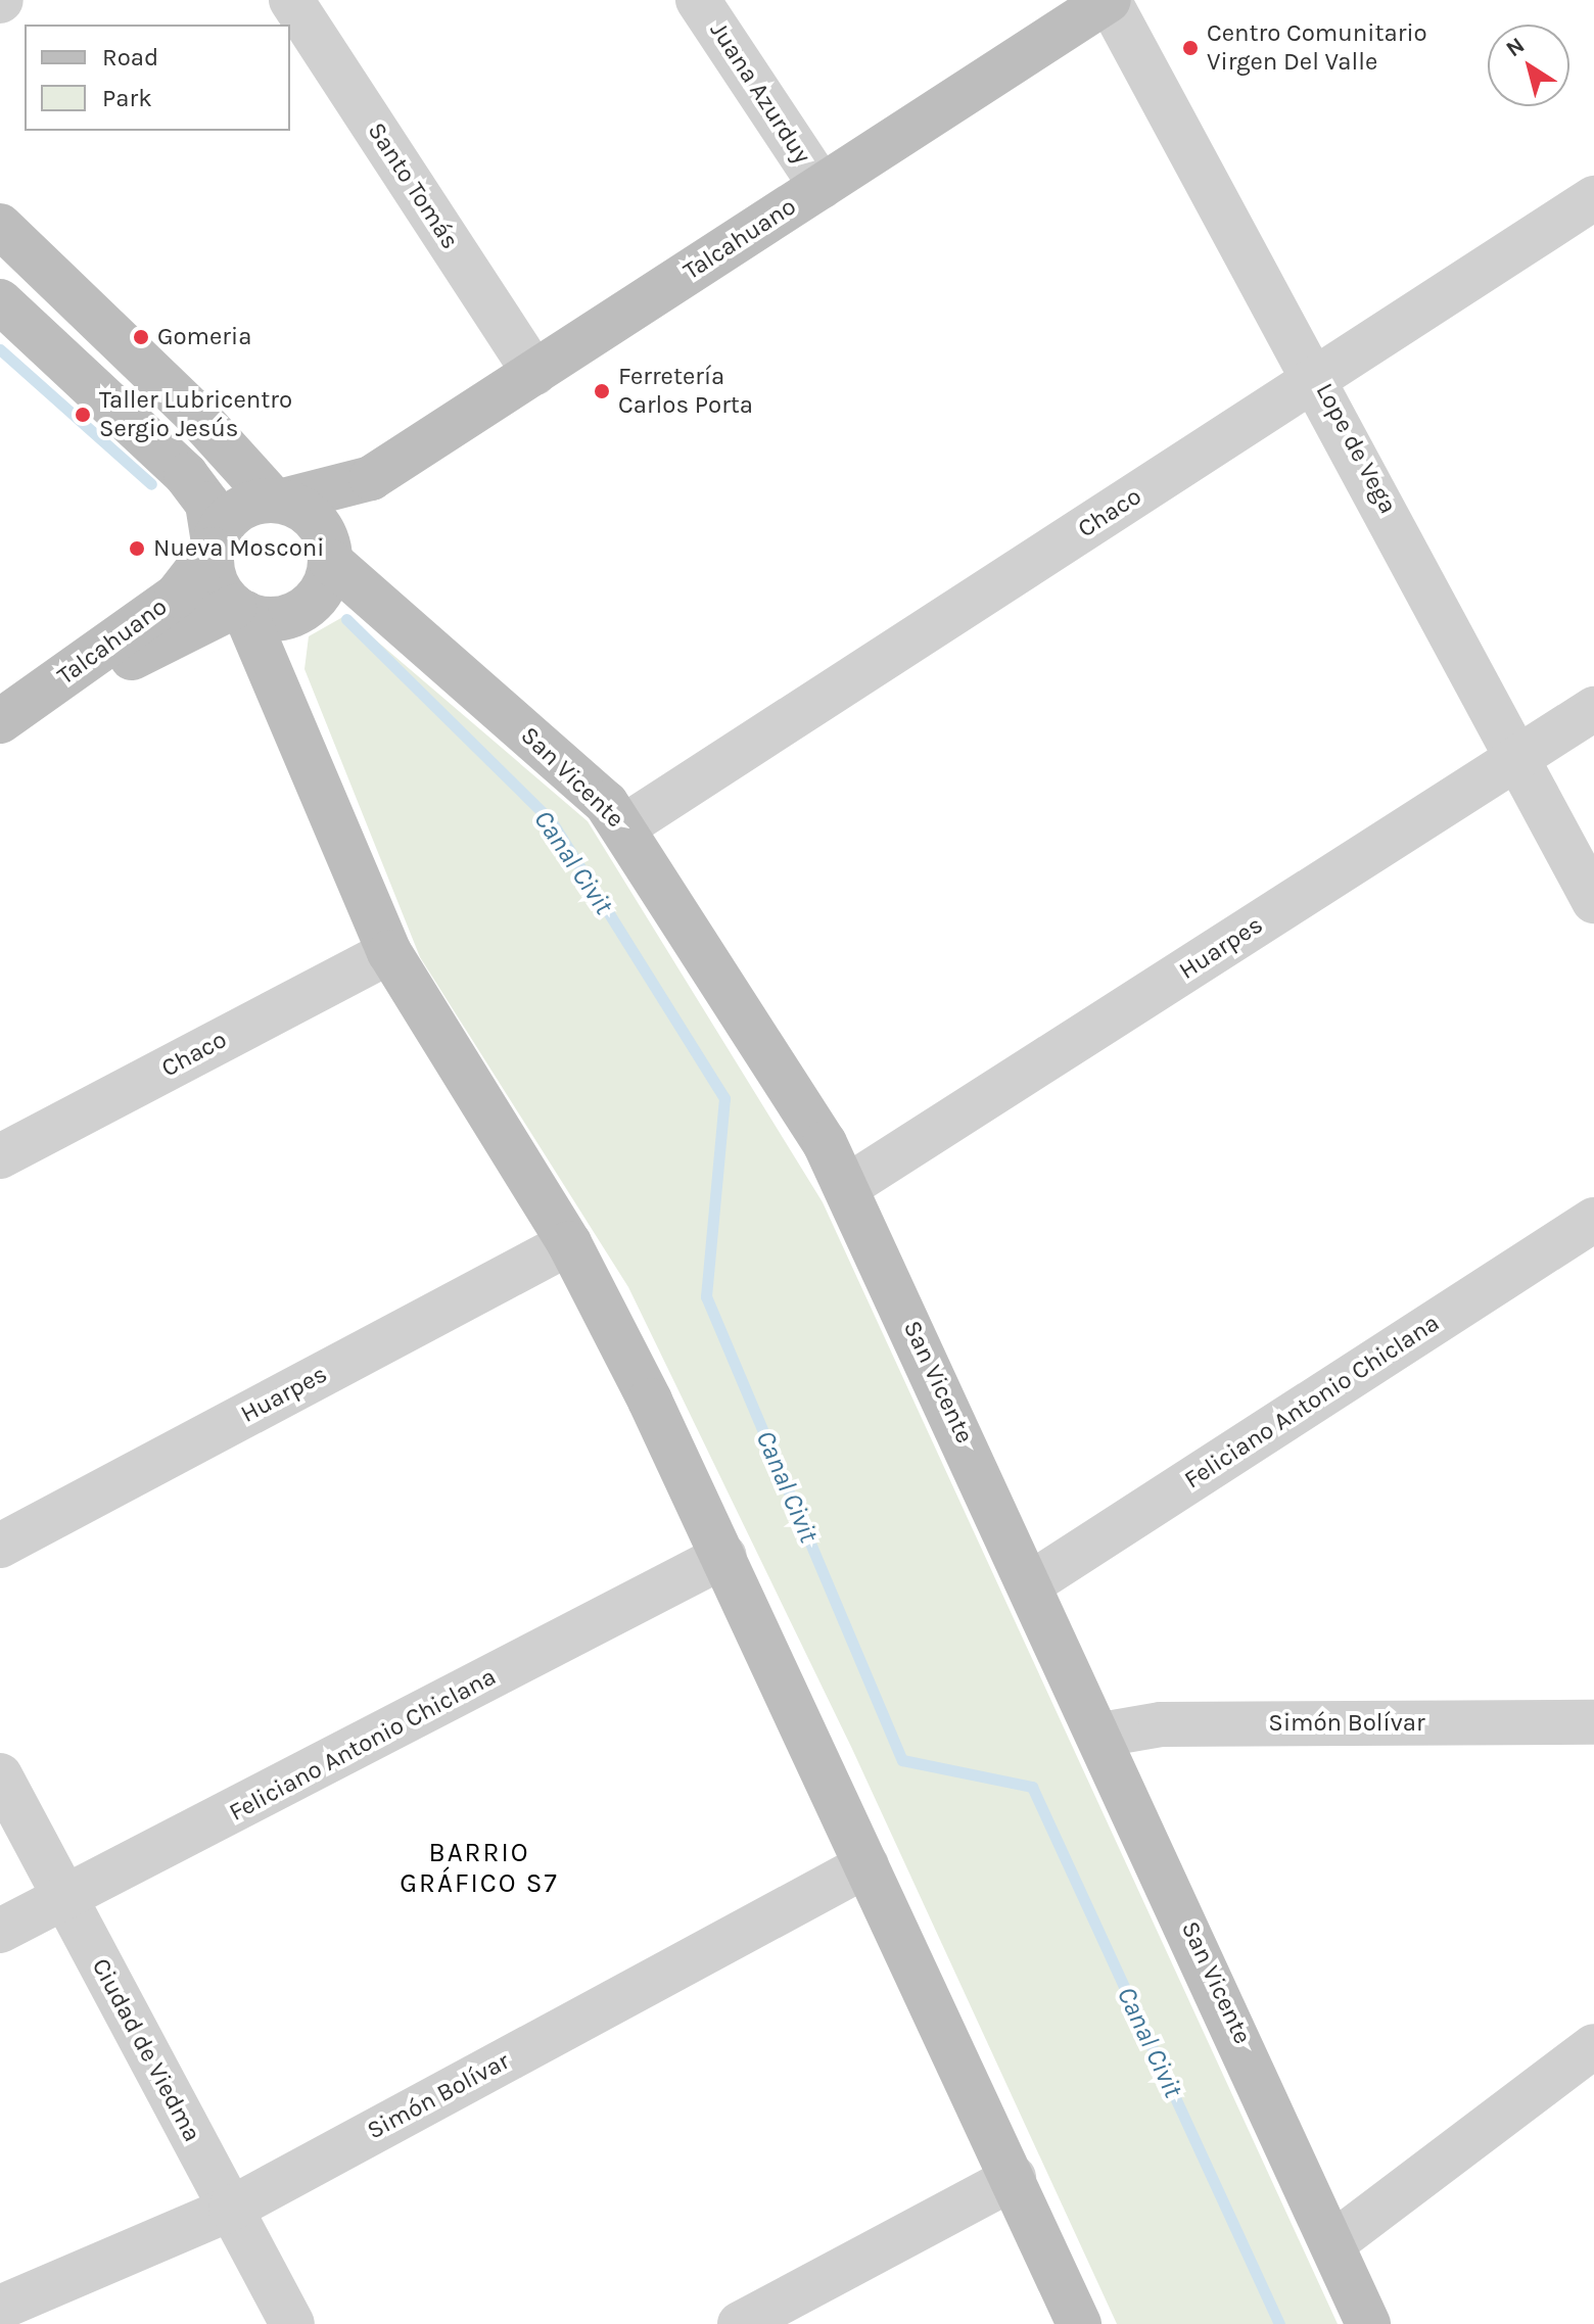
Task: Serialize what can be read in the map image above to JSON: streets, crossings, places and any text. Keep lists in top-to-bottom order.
{
  "streets": {
    "main road": ["Talcahuano", "San Vicente"],
    "street": [
      "Juana Azurduy",
      "Santo Tomás",
      "Lope de Vega",
      "Chaco",
      "Huarpes",
      "Feliciano Antonio Chiclana",
      "Simón Bolívar",
      "Ciudad de Viedma"
    ]
  },
  "crossings": [
    ["Juana Azurduy", "Talcahuano"],
    ["Santo Tomás", "Talcahuano"],
    ["Talcahuano", "Lope de Vega"],
    ["Talcahuano", "San Vicente"],
    ["Lope de Vega", "Chaco"],
    ["Lope de Vega", "Huarpes"],
    ["Chaco", "San Vicente"],
    ["San Vicente", "Huarpes"],
    ["San Vicente", "Feliciano Antonio Chiclana"],
    ["San Vicente", "Simón Bolívar"],
    ["Feliciano Antonio Chiclana", "Ciudad de Viedma"],
    ["Simón Bolívar", "Ciudad de Viedma"]
  ],
  "districts": ["BARRIO GRÁFICO S7"],
  "water": ["Canal Civit"],
  "places": [
    "Centro Comunitario Virgen Del Valle",
    "Gomeria",
    "Ferretería Carlos Porta",
    "Taller Lubricentro Sergio Jesús",
    "Nueva Mosconi"
  ],
  "legend": ["Road", "Park"],
  "north": "top left"
}
